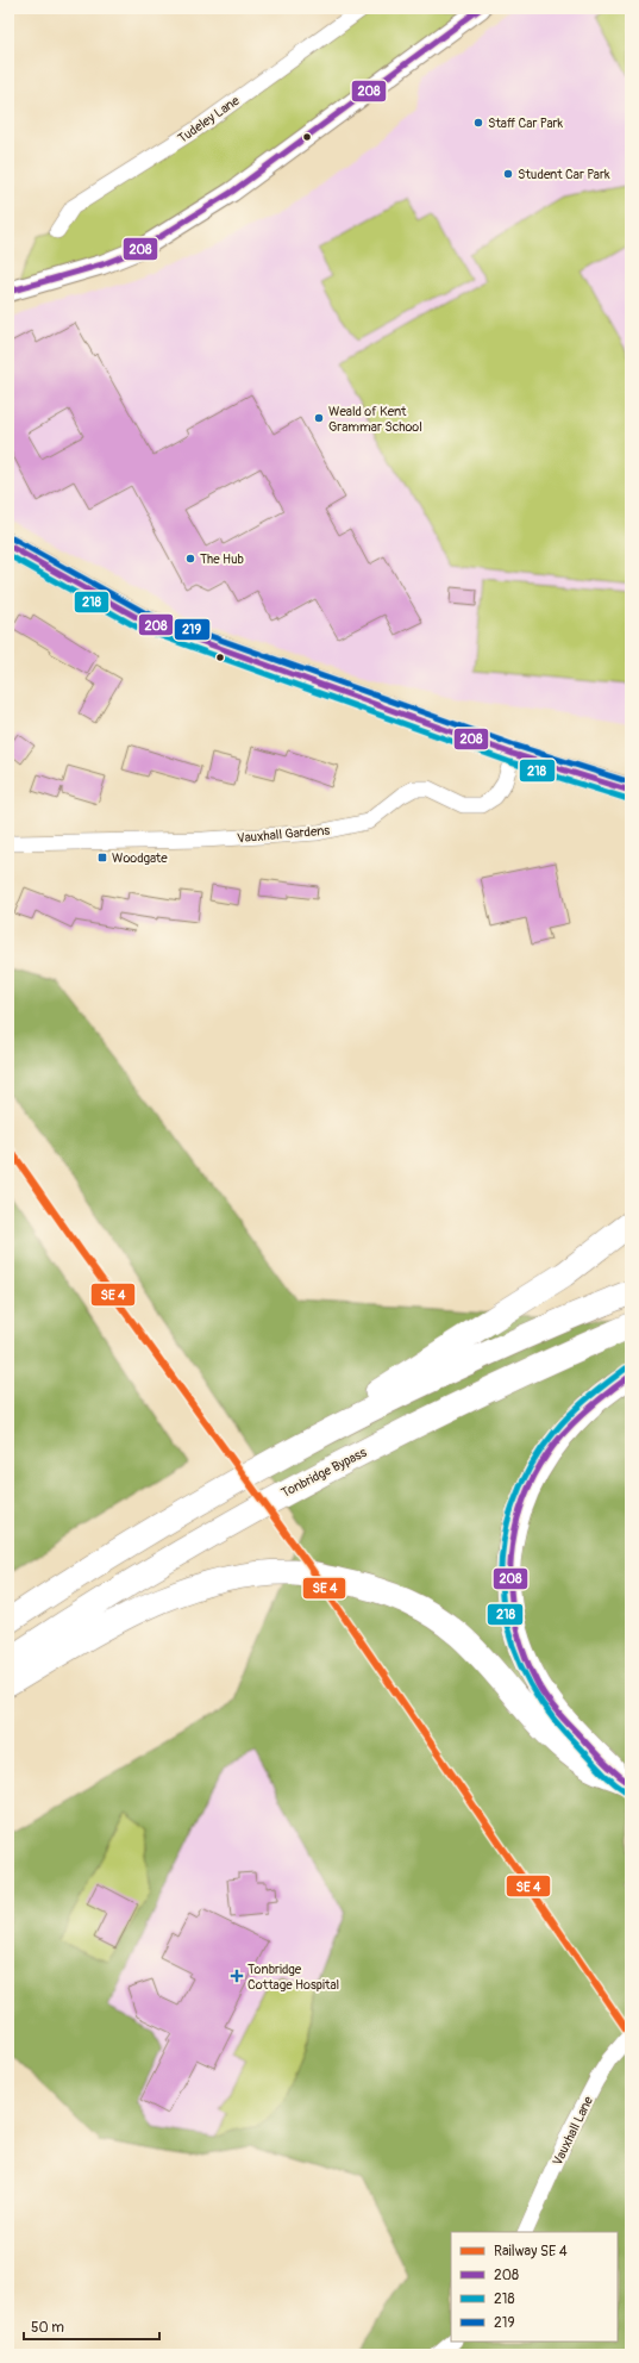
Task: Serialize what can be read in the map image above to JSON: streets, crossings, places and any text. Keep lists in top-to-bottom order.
{
  "streets": {
    "highway": ["Tonbridge Bypass"],
    "street": ["Tudeley Lane", "Vauxhall Gardens", "Vauxhall Lane"]
  },
  "places": {
    "other": [
      "Staff Car Park",
      "Student Car Park",
      "Weald of Kent Grammar School",
      "The Hub"
    ],
    "transit": ["Woodgate"],
    "health": ["Tonbridge Cottage Hospital"]
  },
  "lines": ["transit line 208", "transit line 219", "transit line 218"],
  "legend": [
    "Railway SE 4",
    "208",
    "218",
    "219"
  ],
  "scale_bar": "50 m"
}
